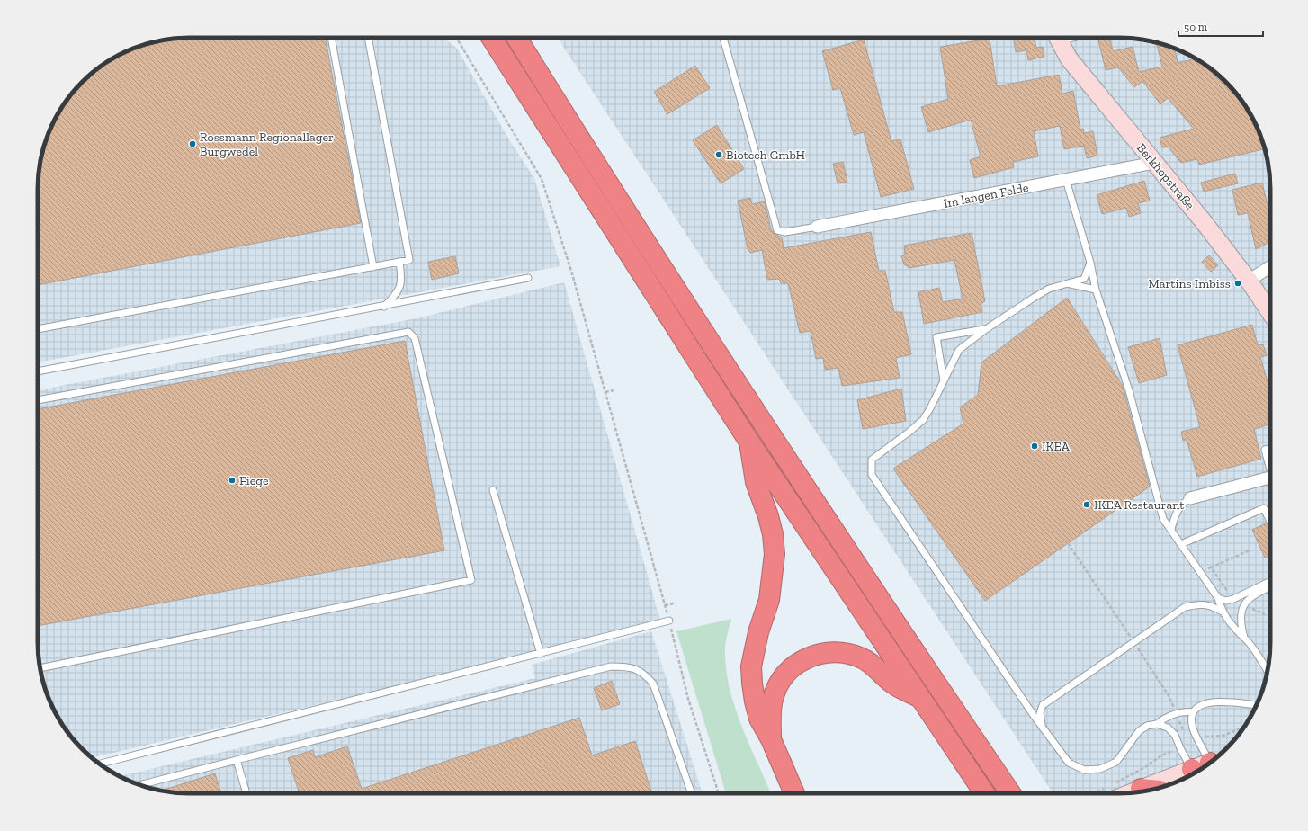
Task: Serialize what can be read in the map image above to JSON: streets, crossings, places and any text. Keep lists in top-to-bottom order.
{
  "streets": {
    "main road": ["Berkhopstraße"],
    "street": ["Im langen Felde"]
  },
  "crossings": [
    ["Berkhopstraße", "Im langen Felde"]
  ],
  "places": [
    "Rossmann Regionallager Burgwedel",
    "Biotech GmbH",
    "Martins Imbiss",
    "IKEA",
    "Fiege",
    "IKEA Restaurant"
  ],
  "scale_bar": "50 m"
}
